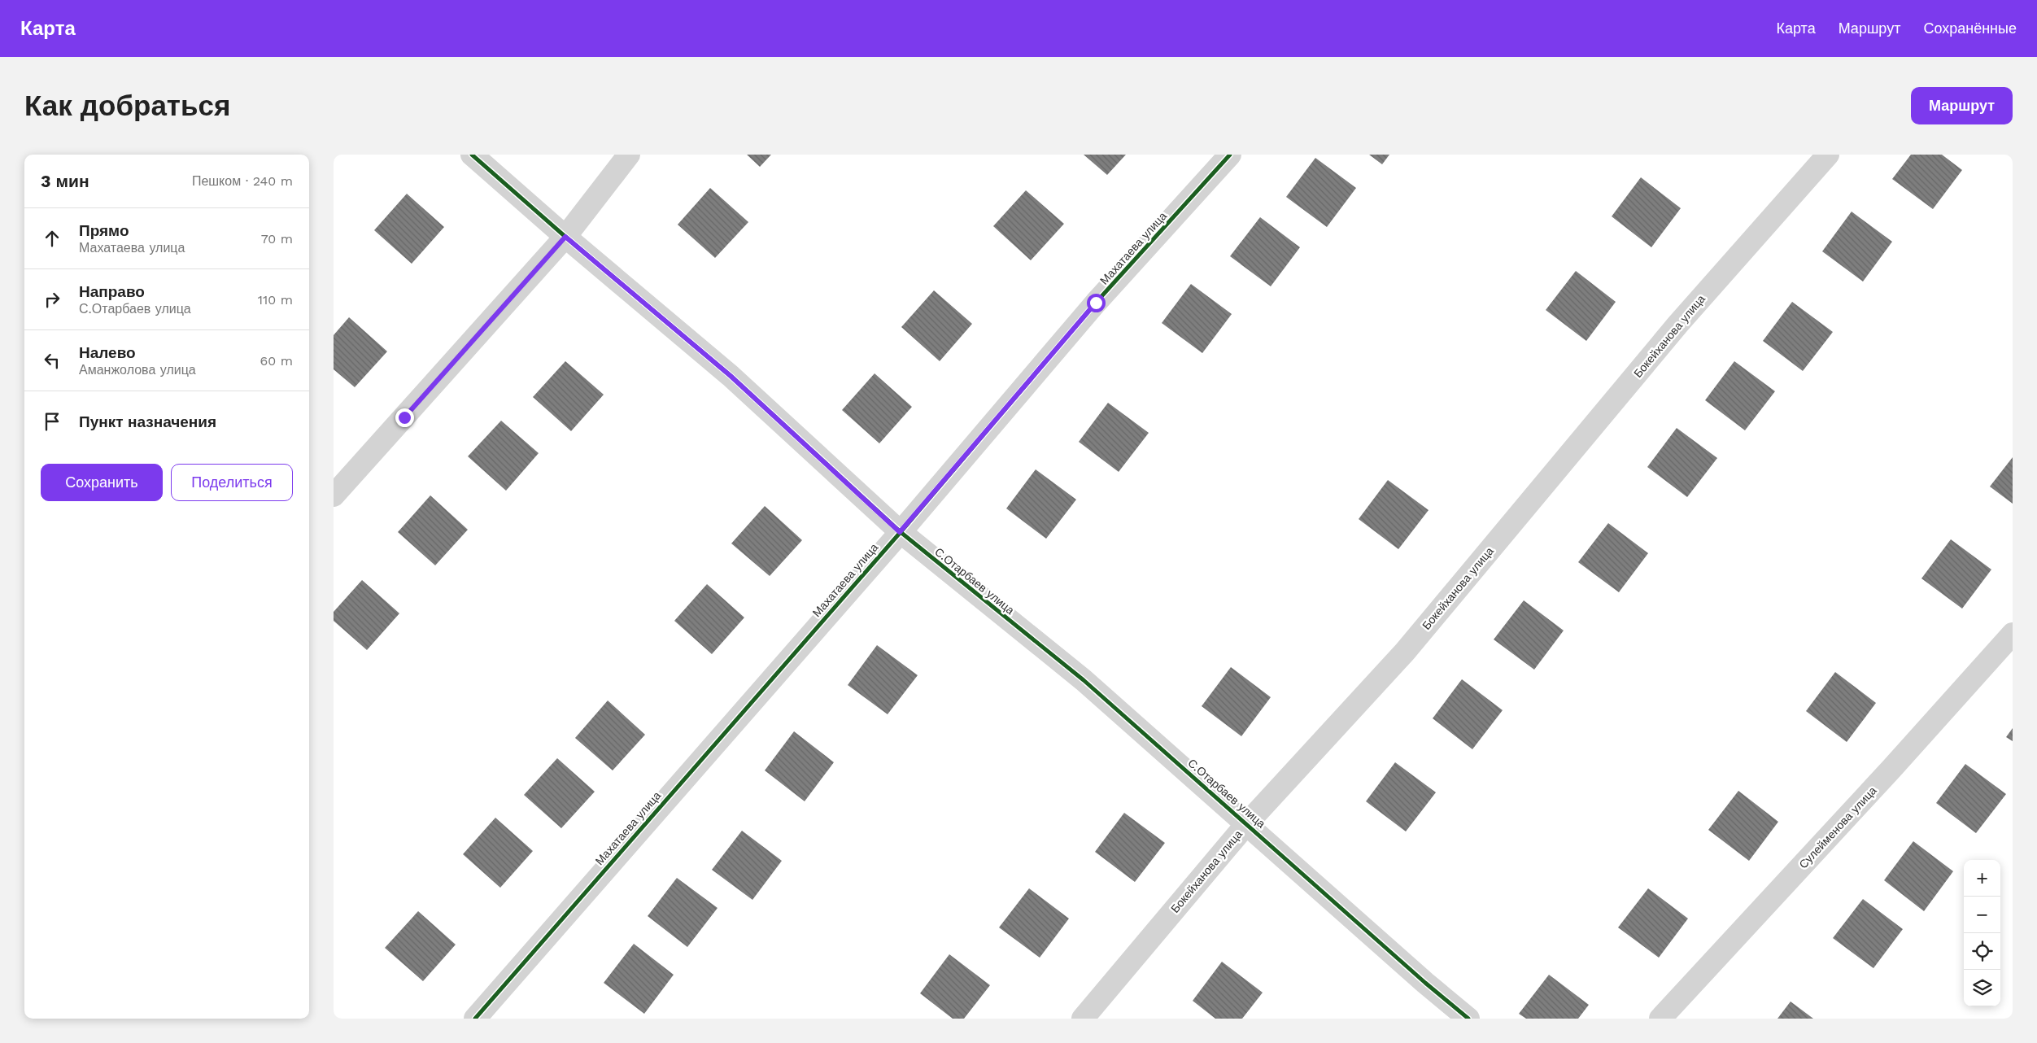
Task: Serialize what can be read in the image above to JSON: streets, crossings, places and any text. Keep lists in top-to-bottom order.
{
  "streets": {
    "street": [
      "Махатаева улица",
      "Бокейханова улица",
      "С.Отарбаев улица",
      "Сулейменова улица"
    ]
  },
  "crossings": [
    ["Махатаева улица", "С.Отарбаев улица"],
    ["Бокейханова улица", "С.Отарбаев улица"]
  ],
  "page": {
    "header": "Карта",
    "nav": ["Карта", "Маршрут", "Сохранённые"],
    "buttons": [
      "Маршрут",
      ["Сохранить", "Поделиться"]
    ],
    "title": "Как добраться",
    "heading": ["3 мин", "Пешком · 240 m"],
    "list": [
      ["Прямо", "Махатаева улица", "70 m"],
      ["Направо", "С.Отарбаев улица", "110 m"],
      ["Налево", "Аманжолова улица", "60 m"],
      "Пункт назначения"
    ],
    "map_buttons": ["+", "−"]
  }
}
